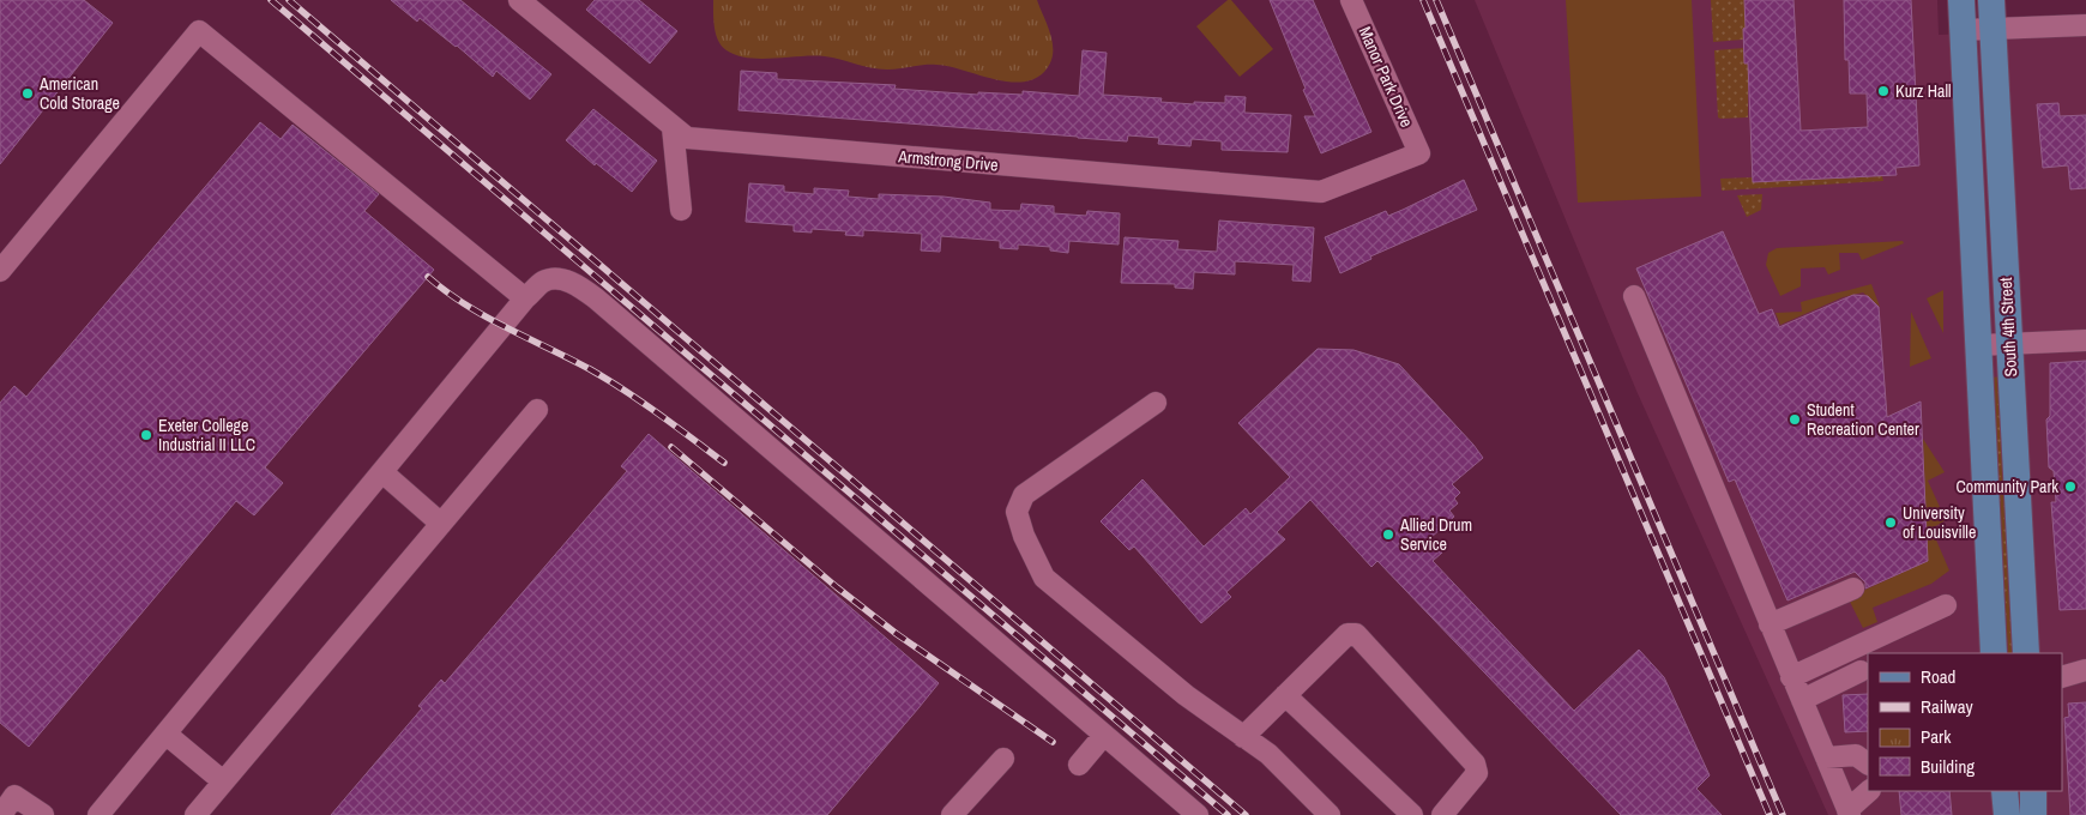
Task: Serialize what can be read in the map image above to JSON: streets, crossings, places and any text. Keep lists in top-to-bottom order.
{
  "streets": {
    "main road": ["South 4th Street"],
    "street": ["Manor Park Drive", "Armstrong Drive"]
  },
  "crossings": [
    ["Manor Park Drive", "Armstrong Drive"]
  ],
  "places": [
    "Kurz Hall",
    "American Cold Storage",
    "Student Recreation Center",
    "Exeter College Industrial II LLC",
    "Community Park",
    "University of Louisville",
    "Allied Drum Service"
  ],
  "legend": [
    "Road",
    "Railway",
    "Park",
    "Building"
  ]
}
